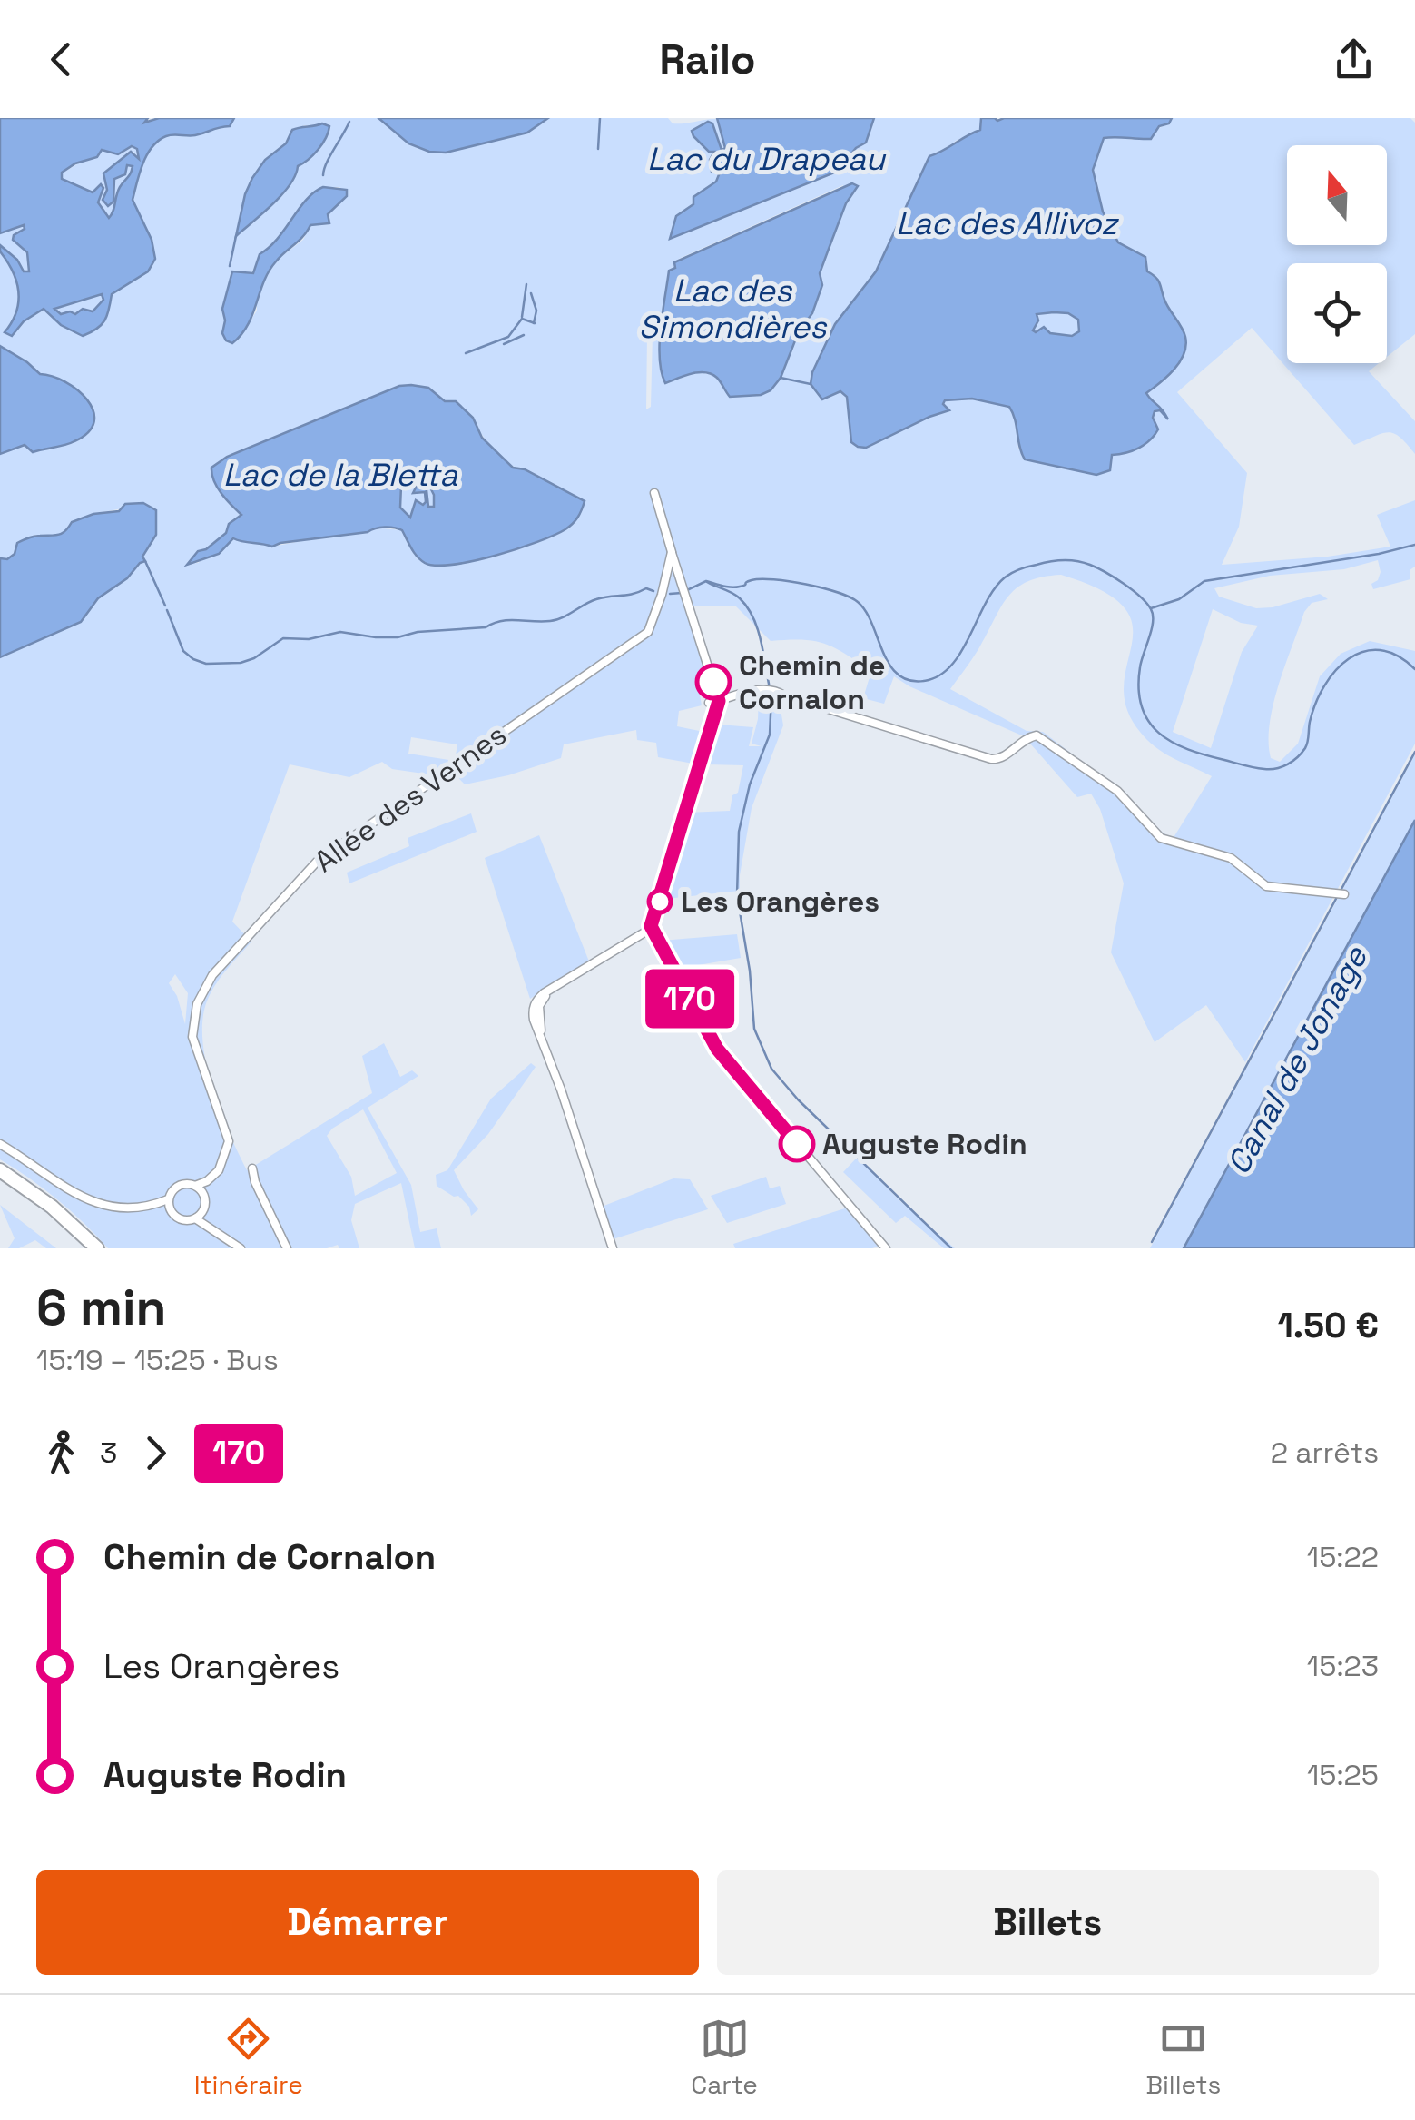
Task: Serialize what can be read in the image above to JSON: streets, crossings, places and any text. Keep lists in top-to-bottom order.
{
  "streets": {
    "street": ["Allée des Vernes"]
  },
  "water": [
    "Lac du Drapeau",
    "Lac des Allivoz",
    "Lac des Simondières",
    "Lac de la Bletta",
    "Canal de Jonage"
  ],
  "places": ["Chemin de Cornalon", "Les Orangères", "Auguste Rodin"],
  "lines": ["bus line 170"],
  "north": "top",
  "page": {
    "header": "Railo",
    "on_map": "170",
    "heading": ["6 min", "15:19 – 15:25 · Bus", "1.50 €"],
    "legs": ["3", "170", "2 arrêts"],
    "list": [
      {
        "name": "Chemin de Cornalon",
        "value": "15:22"
      },
      {
        "name": "Les Orangères",
        "value": "15:23"
      },
      {
        "name": "Auguste Rodin",
        "value": "15:25"
      }
    ],
    "buttons": ["Démarrer", "Billets"],
    "tabs": ["Itinéraire", "Carte", "Billets"]
  }
}
